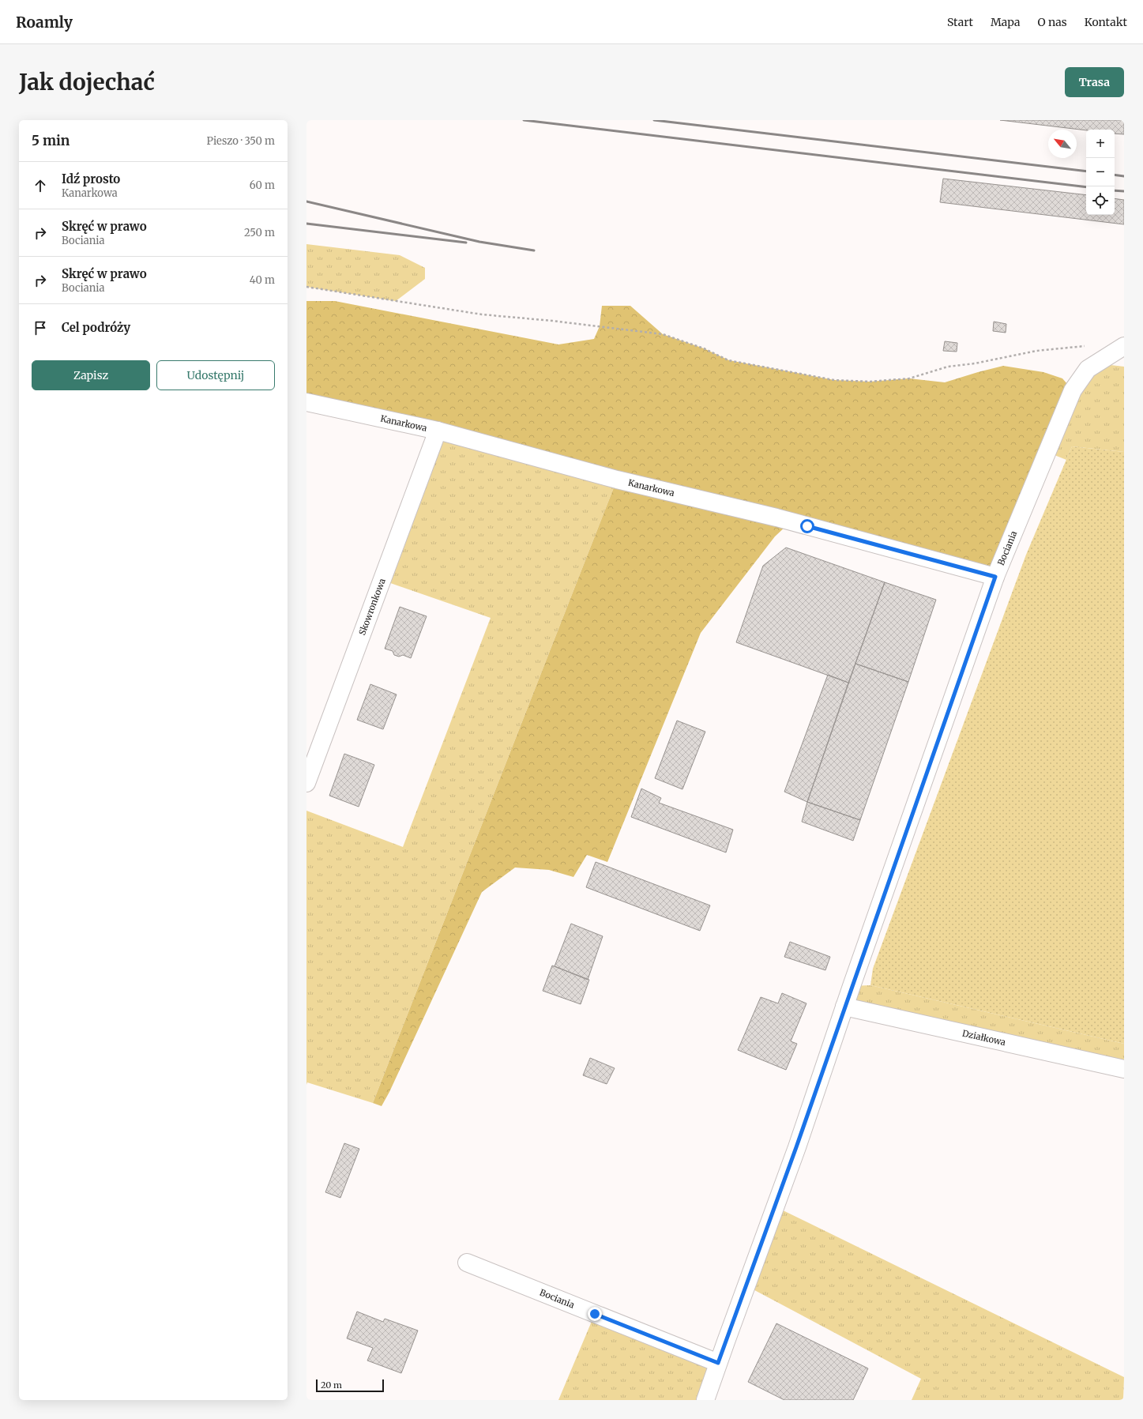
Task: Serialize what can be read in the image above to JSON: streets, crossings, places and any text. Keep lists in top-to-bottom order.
{
  "streets": {
    "street": [
      "Kanarkowa",
      "Bociania",
      "Skowronkowa",
      "Działkowa"
    ]
  },
  "crossings": [
    ["Kanarkowa", "Bociania"],
    ["Kanarkowa", "Skowronkowa"],
    ["Bociania", "Działkowa"]
  ],
  "scale_bar": "20 m",
  "north": "top left",
  "page": {
    "header": "Roamly",
    "nav": [
      "Start",
      "Mapa",
      "O nas",
      "Kontakt"
    ],
    "buttons": [
      "Trasa",
      ["Zapisz", "Udostępnij"]
    ],
    "title": "Jak dojechać",
    "heading": ["5 min", "Pieszo · 350 m"],
    "map_buttons": ["+", "−"],
    "list": [
      ["Idź prosto", "Kanarkowa", "60 m"],
      ["Skręć w prawo", "Bociania", "250 m"],
      ["Skręć w prawo", "Bociania", "40 m"],
      "Cel podróży"
    ],
    "scale": "20 m"
  }
}
